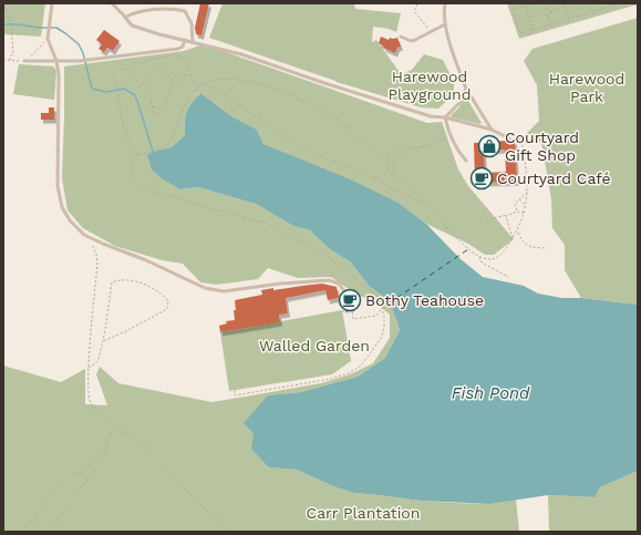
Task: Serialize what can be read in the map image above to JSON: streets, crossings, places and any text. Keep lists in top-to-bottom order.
{
  "water": ["Fish Pond"],
  "parks": [
    "Harewood Playground",
    "Harewood Park",
    "Walled Garden",
    "Carr Plantation"
  ],
  "places": {
    "shop": ["Courtyard Gift Shop"],
    "cafe": ["Courtyard Café", "Bothy Teahouse"]
  }
}
